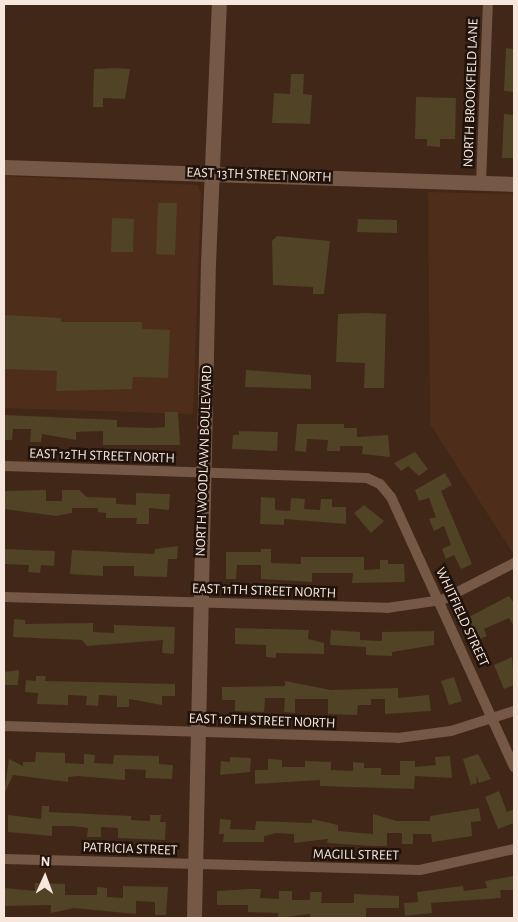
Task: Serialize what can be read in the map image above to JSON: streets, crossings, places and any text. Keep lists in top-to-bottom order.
{
  "streets": {
    "main road": ["EAST 13TH STREET NORTH", "NORTH WOODLAWN BOULEVARD"],
    "street": [
      "NORTH BROOKFIELD LANE",
      "EAST 12TH STREET NORTH",
      "EAST 11TH STREET NORTH",
      "WHITFIELD STREET",
      "EAST 10TH STREET NORTH",
      "PATRICIA STREET",
      "MAGILL STREET"
    ]
  },
  "crossings": [
    ["NORTH BROOKFIELD LANE", "EAST 13TH STREET NORTH"],
    ["EAST 13TH STREET NORTH", "NORTH WOODLAWN BOULEVARD"],
    ["EAST 12TH STREET NORTH", "NORTH WOODLAWN BOULEVARD"],
    ["EAST 12TH STREET NORTH", "WHITFIELD STREET"],
    ["NORTH WOODLAWN BOULEVARD", "EAST 11TH STREET NORTH"],
    ["NORTH WOODLAWN BOULEVARD", "EAST 10TH STREET NORTH"],
    ["NORTH WOODLAWN BOULEVARD", "PATRICIA STREET"],
    ["NORTH WOODLAWN BOULEVARD", "MAGILL STREET"],
    ["EAST 11TH STREET NORTH", "WHITFIELD STREET"],
    ["WHITFIELD STREET", "EAST 10TH STREET NORTH"],
    ["PATRICIA STREET", "MAGILL STREET"]
  ],
  "north": "top"
}
